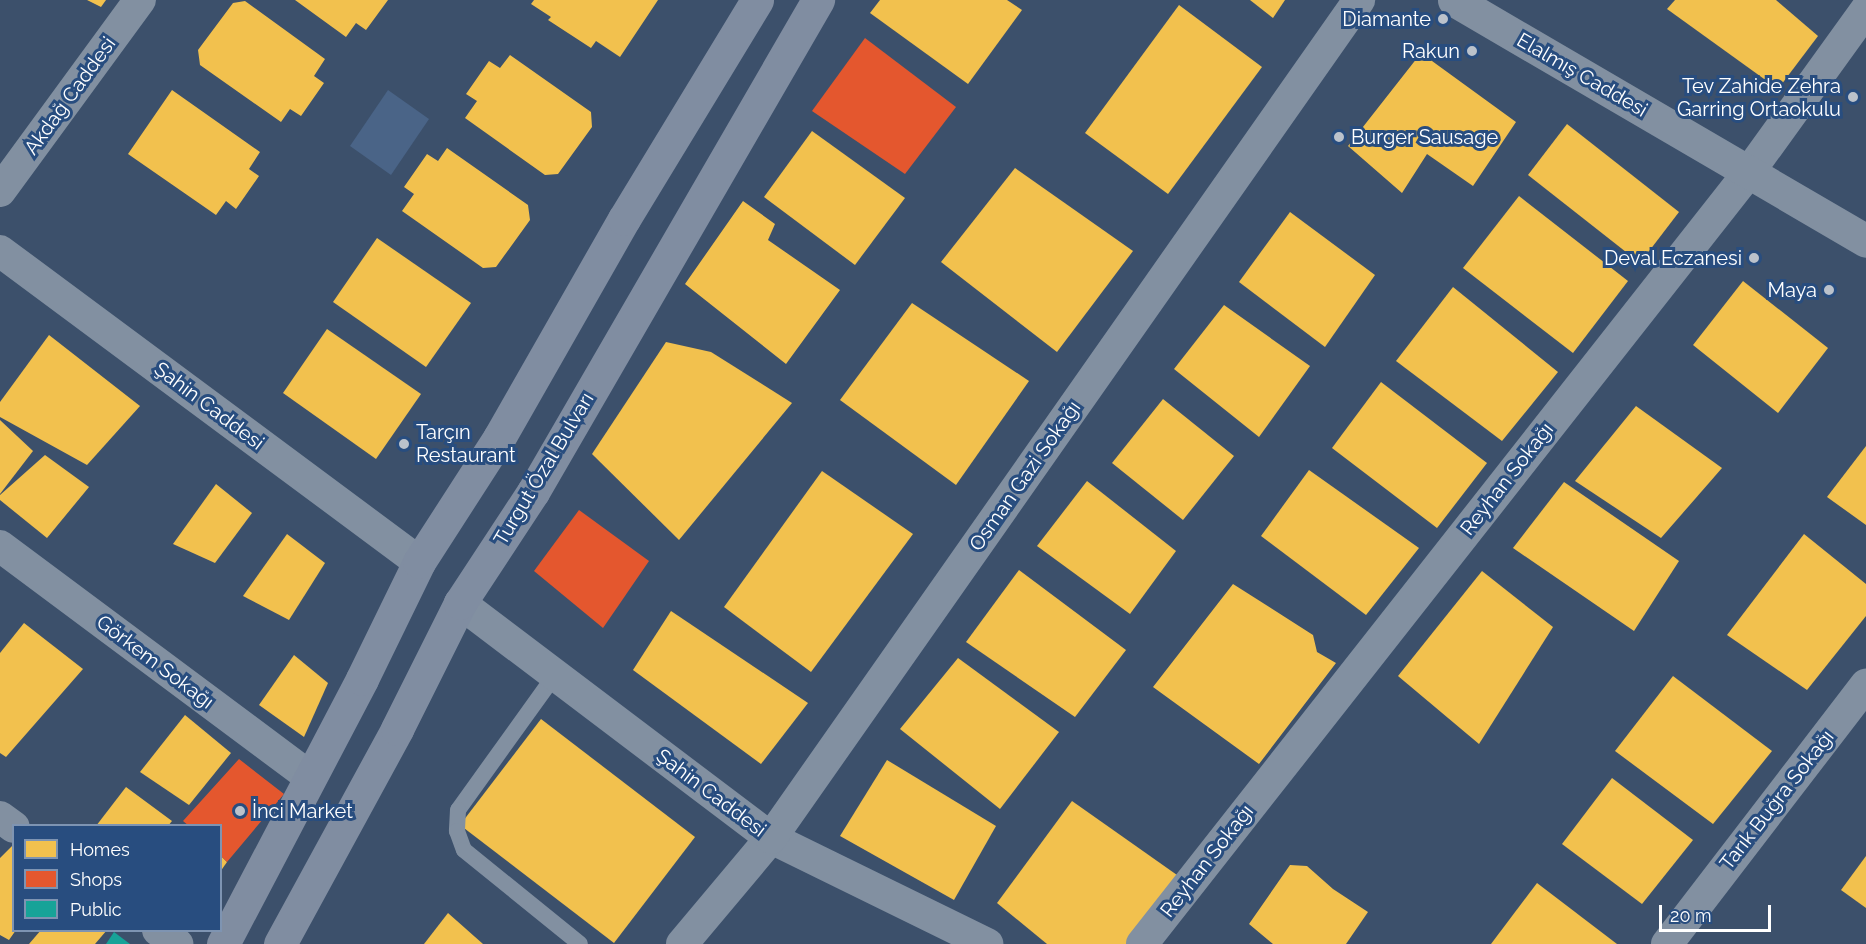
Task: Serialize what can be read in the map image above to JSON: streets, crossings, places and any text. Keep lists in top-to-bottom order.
{
  "streets": {
    "main road": ["Turgut Özal Bulvarı"],
    "street": [
      "Elalmış Caddesi",
      "Akdağ Caddesi",
      "Şahin Caddesi",
      "Osman Gazi Sokağı",
      "Reyhan Sokağı",
      "Görkem Sokağı",
      "Tarık Buğra Sokağı"
    ]
  },
  "crossings": [
    ["Elalmış Caddesi", "Reyhan Sokağı"],
    ["Şahin Caddesi", "Turgut Özal Bulvarı"],
    ["Şahin Caddesi", "Osman Gazi Sokağı"]
  ],
  "places": [
    "Diamante",
    "Rakun",
    "Tev Zahide Zehra Garring Ortaokulu",
    "Burger Sausage",
    "Deval Eczanesi",
    "Maya",
    "Tarçın Restaurant",
    "İnci Market"
  ],
  "legend": ["Homes", "Shops", "Public"],
  "scale_bar": "20 m"
}
